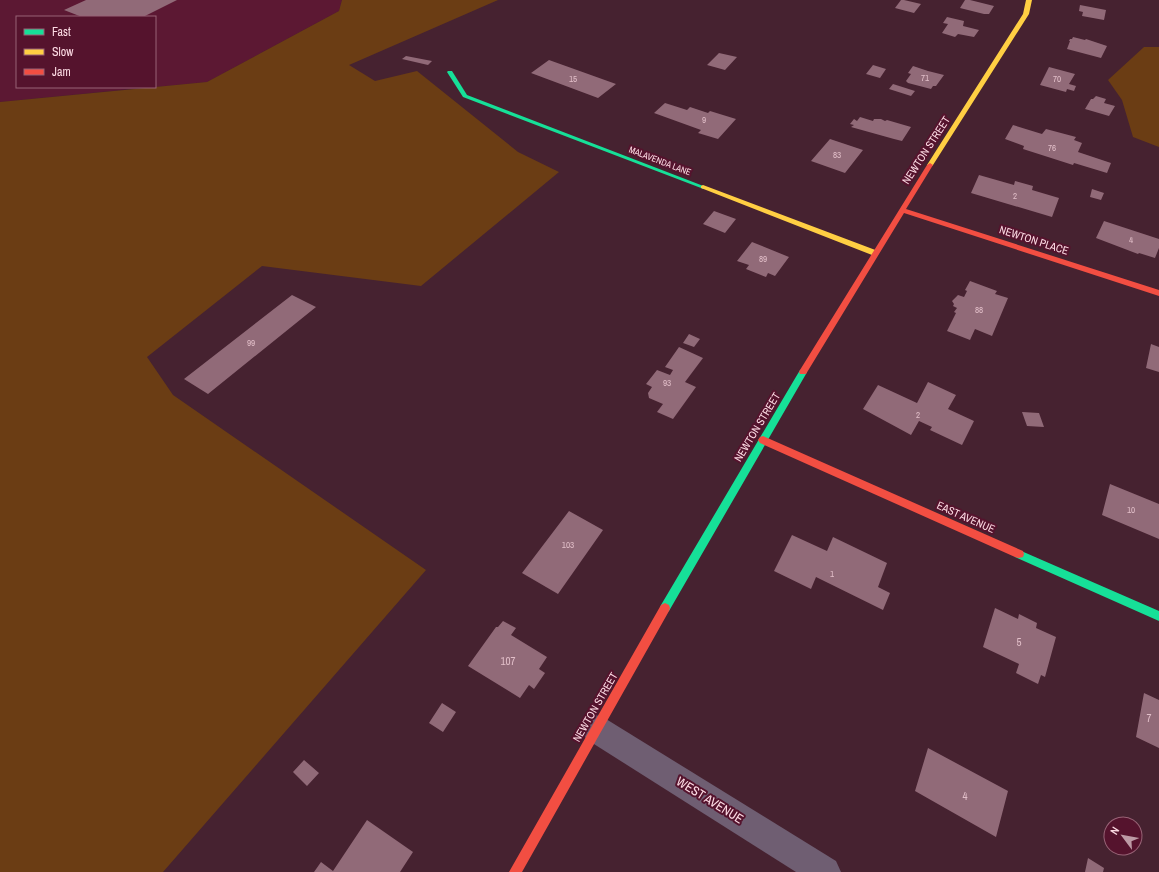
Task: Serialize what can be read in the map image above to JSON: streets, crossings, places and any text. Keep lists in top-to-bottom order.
{
  "streets": {
    "street": [
      "NEWTON STREET",
      "MALAVENDA LANE",
      "NEWTON PLACE",
      "EAST AVENUE",
      "WEST AVENUE"
    ]
  },
  "crossings": [
    ["NEWTON STREET", "MALAVENDA LANE"],
    ["NEWTON STREET", "NEWTON PLACE"],
    ["NEWTON STREET", "EAST AVENUE"],
    ["NEWTON STREET", "WEST AVENUE"]
  ],
  "house_numbers": [
    "71",
    "15",
    "70",
    "9",
    "76",
    "83",
    "2",
    "4",
    "89",
    "88",
    "99",
    "93",
    "2",
    "10",
    "103",
    "1",
    "5",
    "107",
    "7",
    "4"
  ],
  "legend": ["Fast", "Slow", "Jam"],
  "north": "top left"
}
